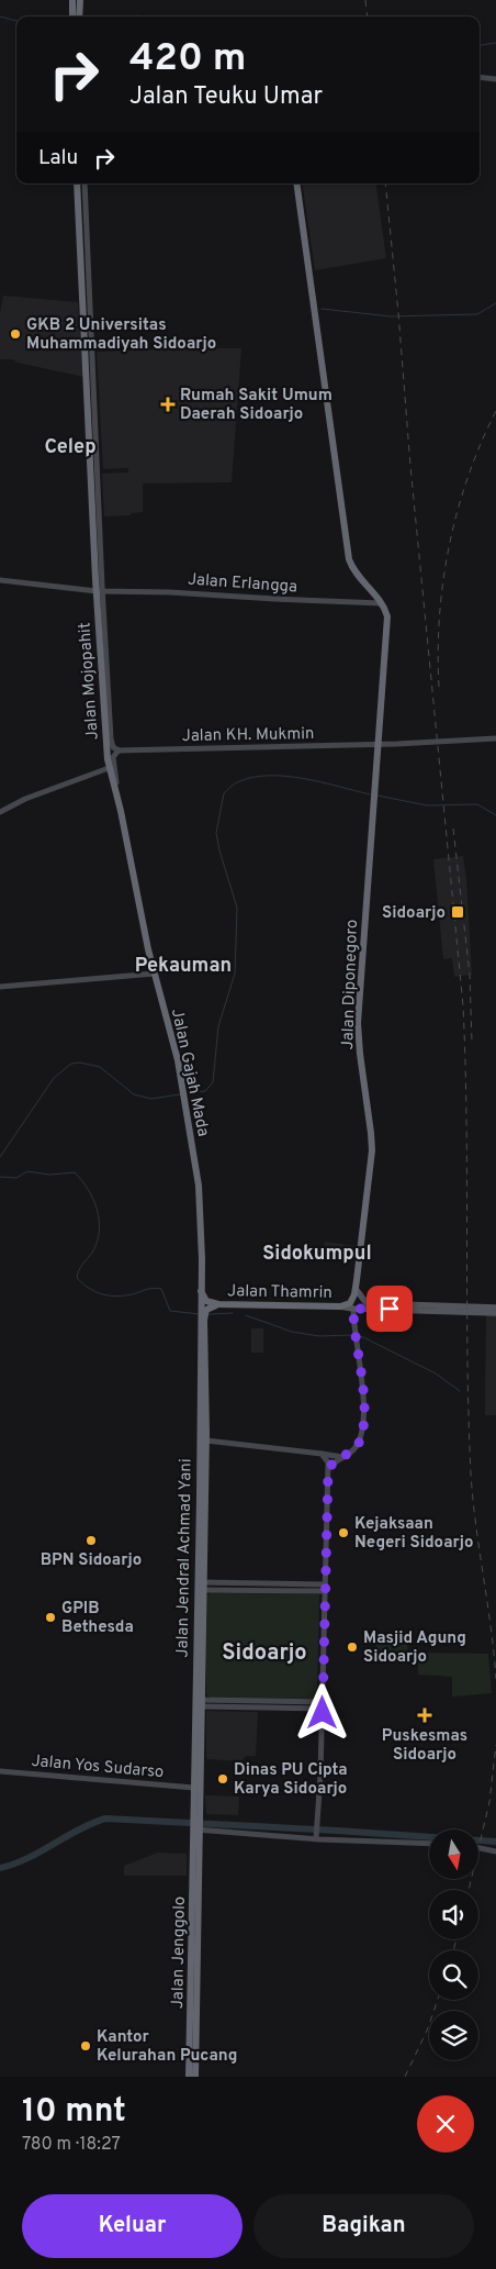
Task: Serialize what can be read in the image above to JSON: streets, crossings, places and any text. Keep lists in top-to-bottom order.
{
  "streets": {
    "highway": [
      "Jalan Mojopahit",
      "Jalan Diponegoro",
      "Jalan Gajah Mada",
      "Jalan Thamrin",
      "Jalan Jendral Achmad Yani",
      "Jalan Jenggolo"
    ],
    "street": ["Jalan Erlangga", "Jalan KH. Mukmin", "Jalan Yos Sudarso"]
  },
  "crossings": [
    ["Jalan Erlangga", "Jalan Mojopahit"],
    ["Jalan Erlangga", "Jalan Diponegoro"],
    ["Jalan Mojopahit", "Jalan KH. Mukmin"],
    ["Jalan Mojopahit", "Jalan Gajah Mada"],
    ["Jalan KH. Mukmin", "Jalan Diponegoro"],
    ["Jalan KH. Mukmin", "Jalan Gajah Mada"],
    ["Jalan Diponegoro", "Jalan Thamrin"],
    ["Jalan Gajah Mada", "Jalan Thamrin"],
    ["Jalan Gajah Mada", "Jalan Jendral Achmad Yani"],
    ["Jalan Thamrin", "Jalan Jendral Achmad Yani"],
    ["Jalan Jendral Achmad Yani", "Jalan Yos Sudarso"],
    ["Jalan Jendral Achmad Yani", "Jalan Jenggolo"]
  ],
  "districts": [
    "Celep",
    "Pekauman",
    "Sidokumpul",
    "Sidoarjo"
  ],
  "places": {
    "other": [
      "GKB 2 Universitas Muhammadiyah Sidoarjo",
      "Kejaksaan Negeri Sidoarjo",
      "BPN Sidoarjo",
      "GPIB Bethesda",
      "Masjid Agung Sidoarjo",
      "Dinas PU Cipta Karya Sidoarjo",
      "Kantor Kelurahan Pucang"
    ],
    "health": ["Rumah Sakit Umum Daerah Sidoarjo", "Puskesmas Sidoarjo"],
    "transit": ["Sidoarjo"]
  },
  "north": "bottom",
  "page": {
    "turn": ["420 m", "Jalan Teuku Umar"],
    "then": "Lalu",
    "heading": ["10 mnt", "780 m · 18:27"],
    "buttons": ["Keluar", "Bagikan"]
  }
}
